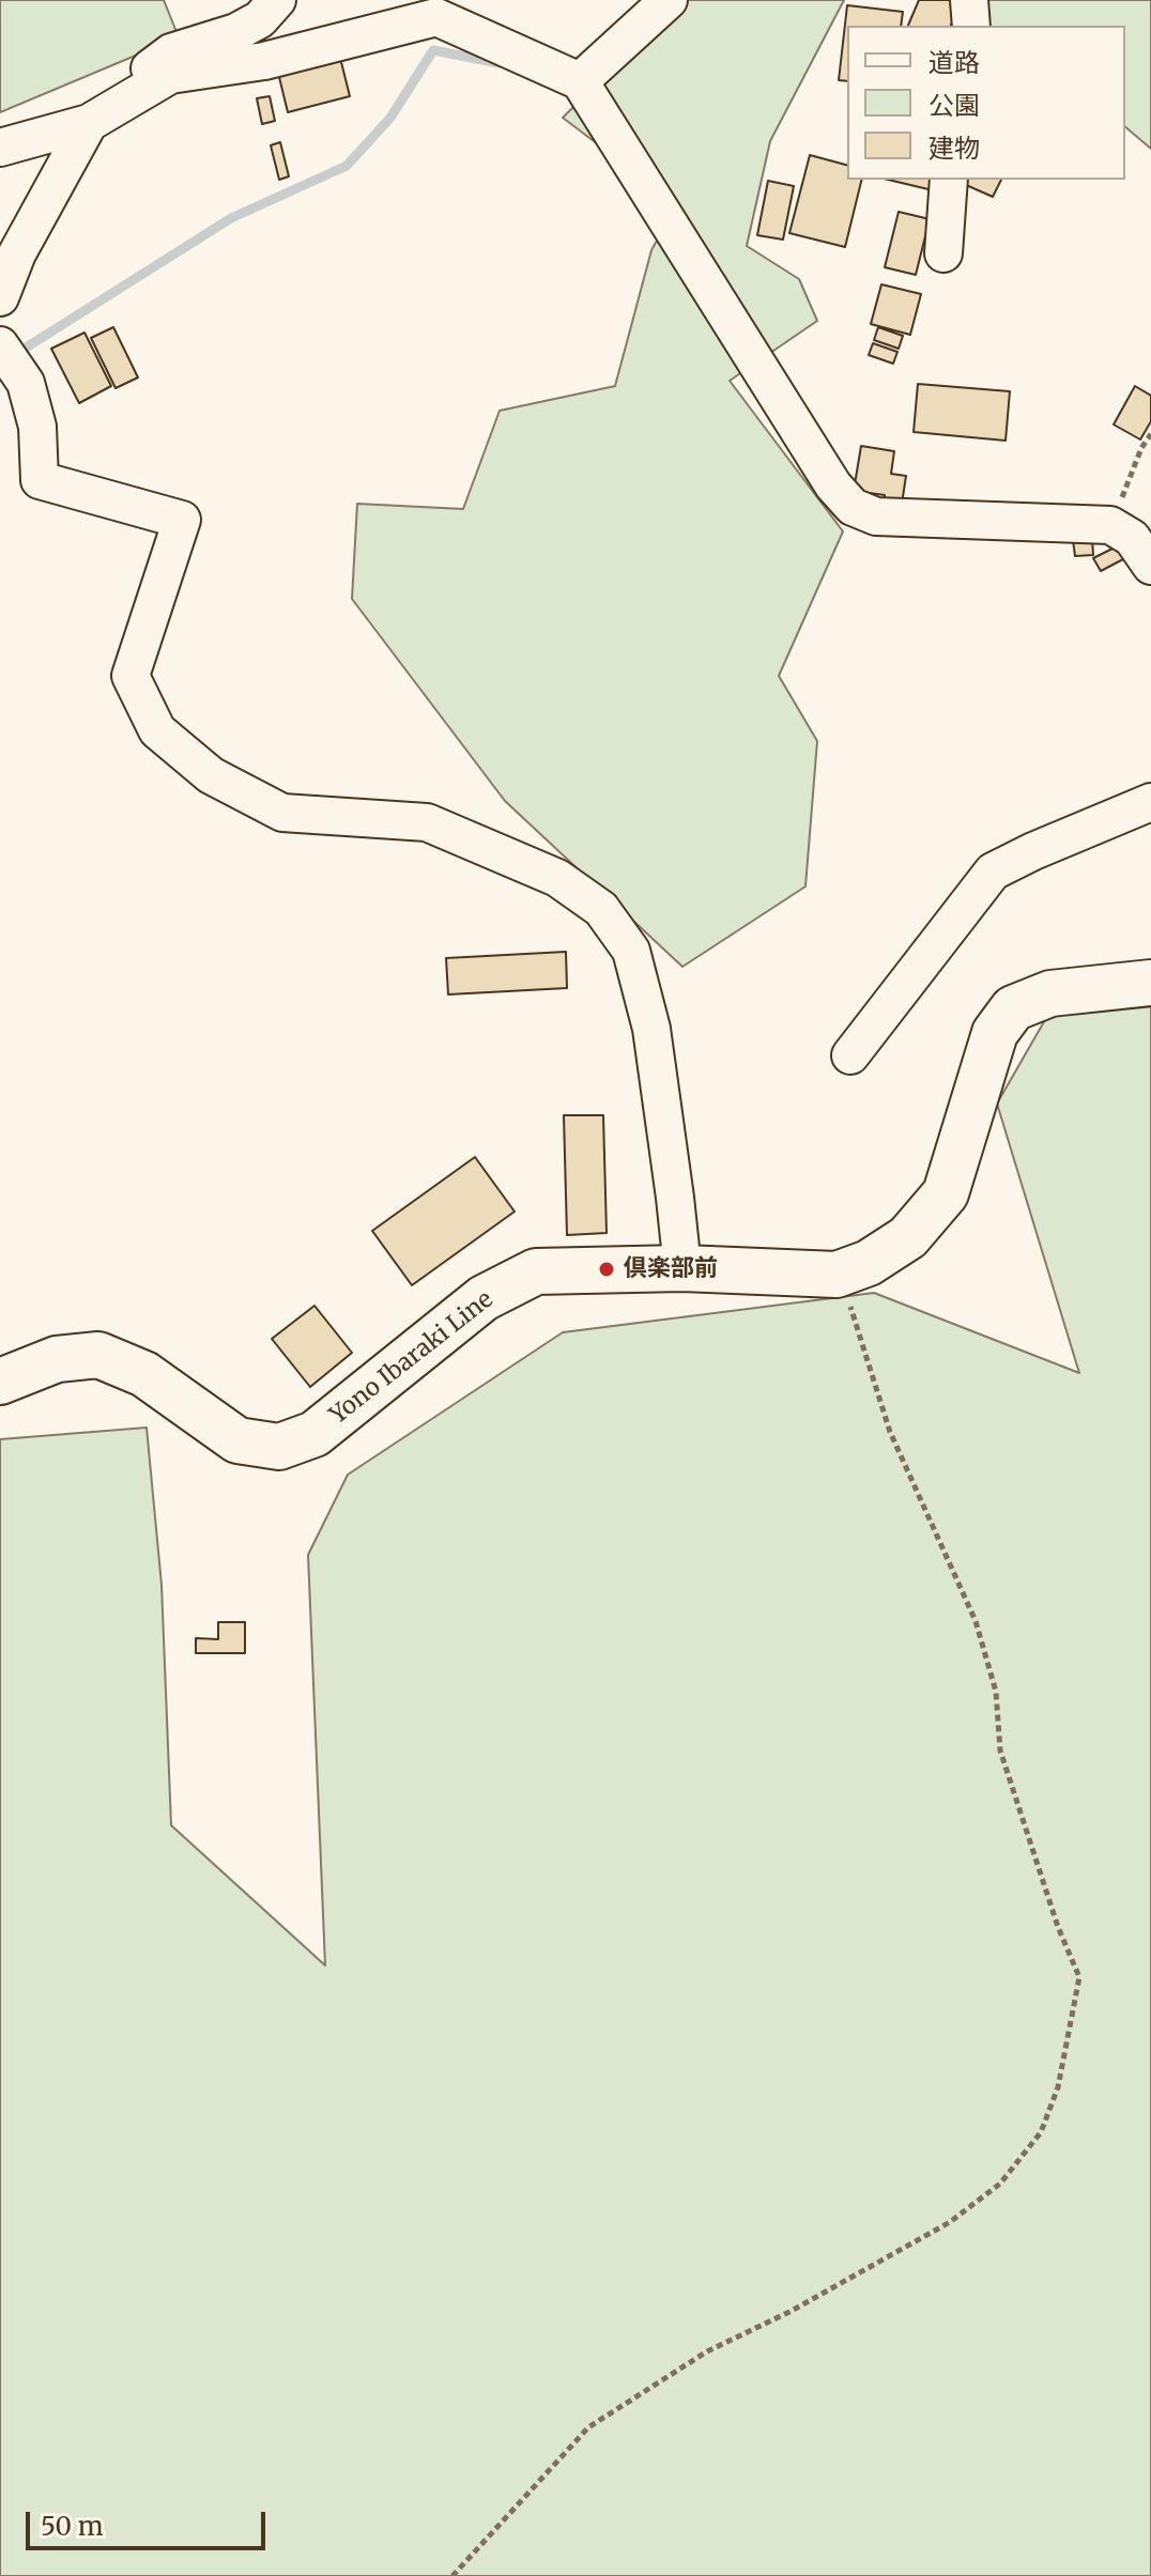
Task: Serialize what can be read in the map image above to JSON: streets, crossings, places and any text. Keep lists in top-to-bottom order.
{
  "streets": {
    "main road": ["Yono Ibaraki Line"]
  },
  "places": ["倶楽部前"],
  "legend": ["道路", "公園", "建物"],
  "scale_bar": "50 m"
}
